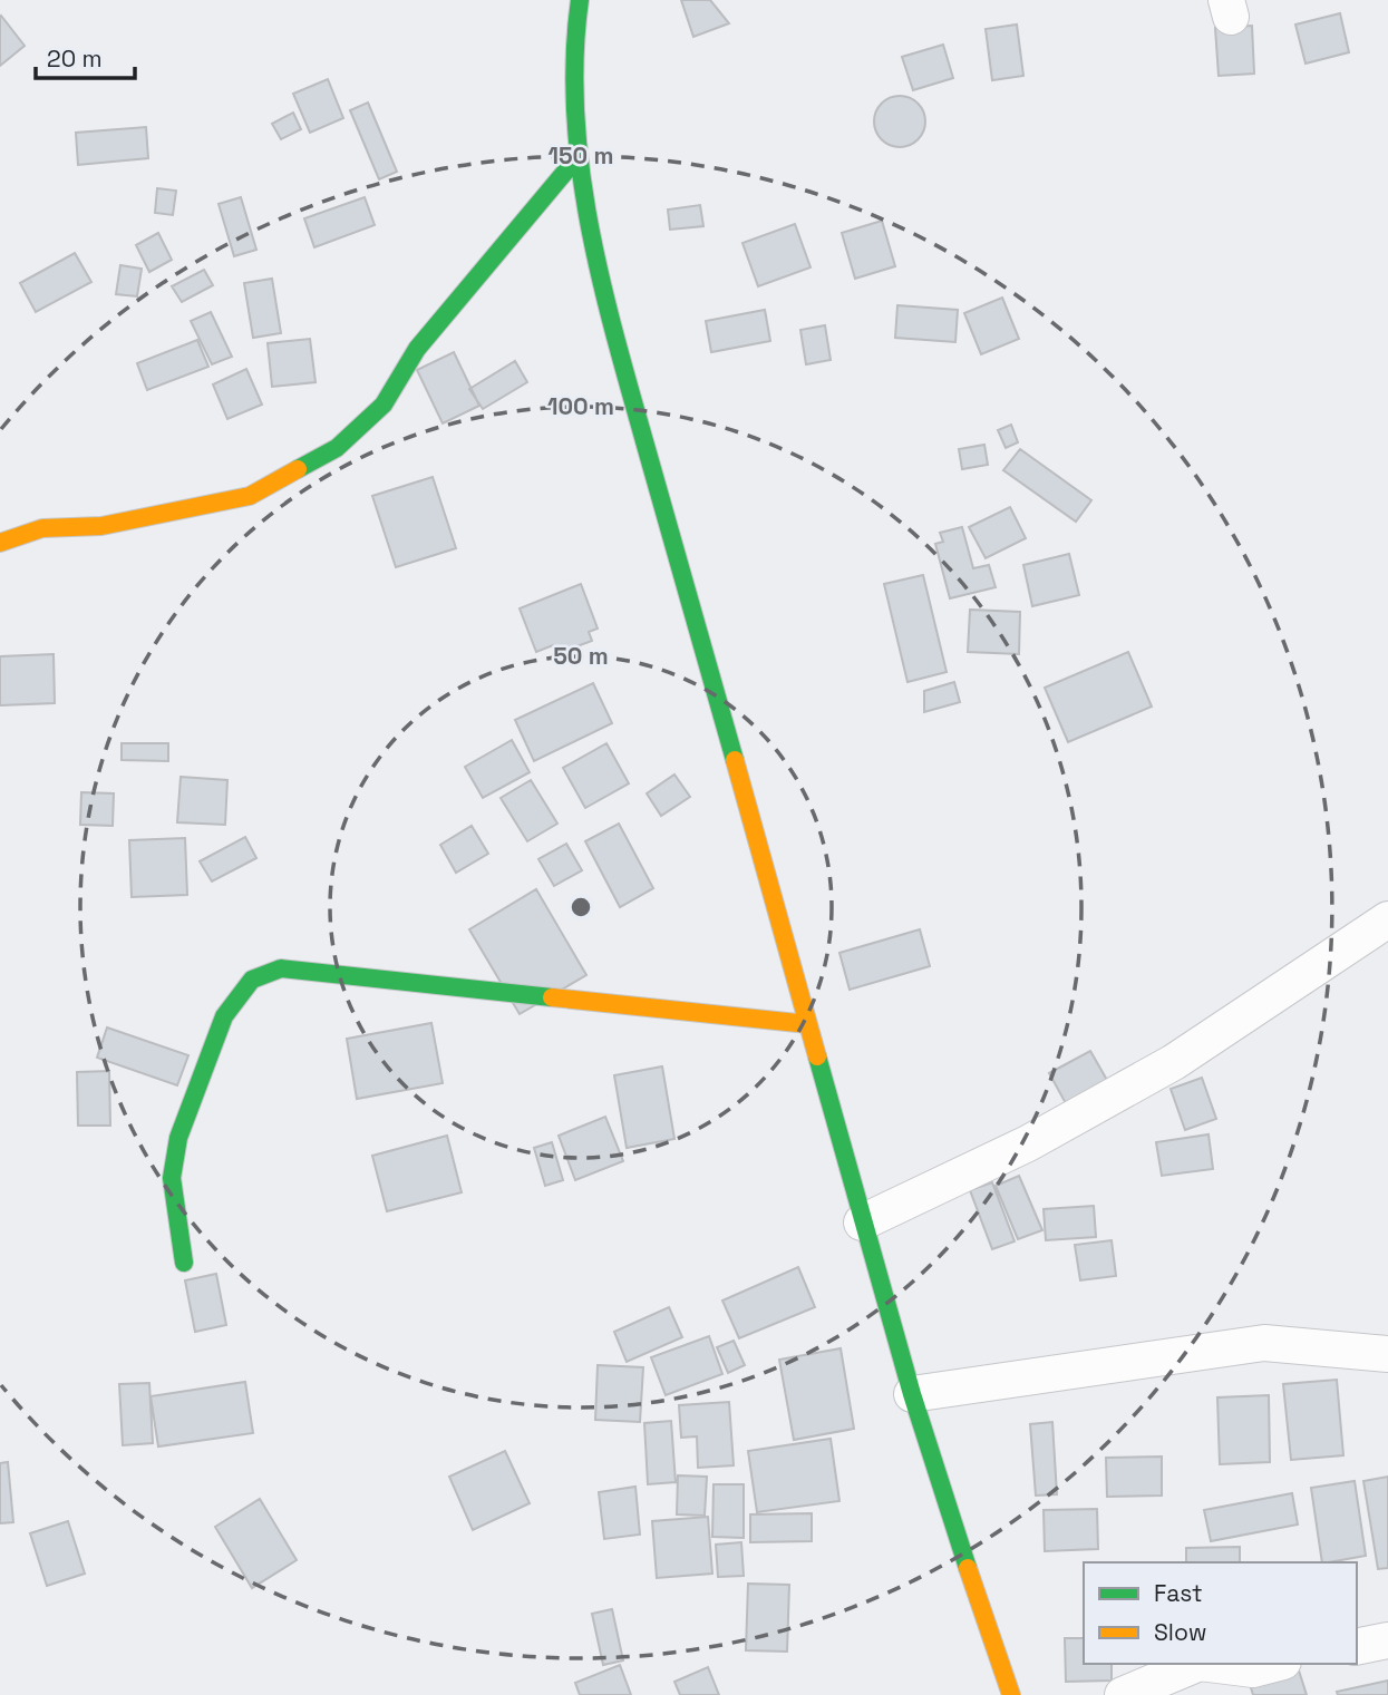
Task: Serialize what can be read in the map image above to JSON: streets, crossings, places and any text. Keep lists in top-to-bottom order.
{
  "legend": ["Fast", "Slow"],
  "scale_bar": "20 m",
  "rings": ["150 m", "100 m", "50 m"]
}
